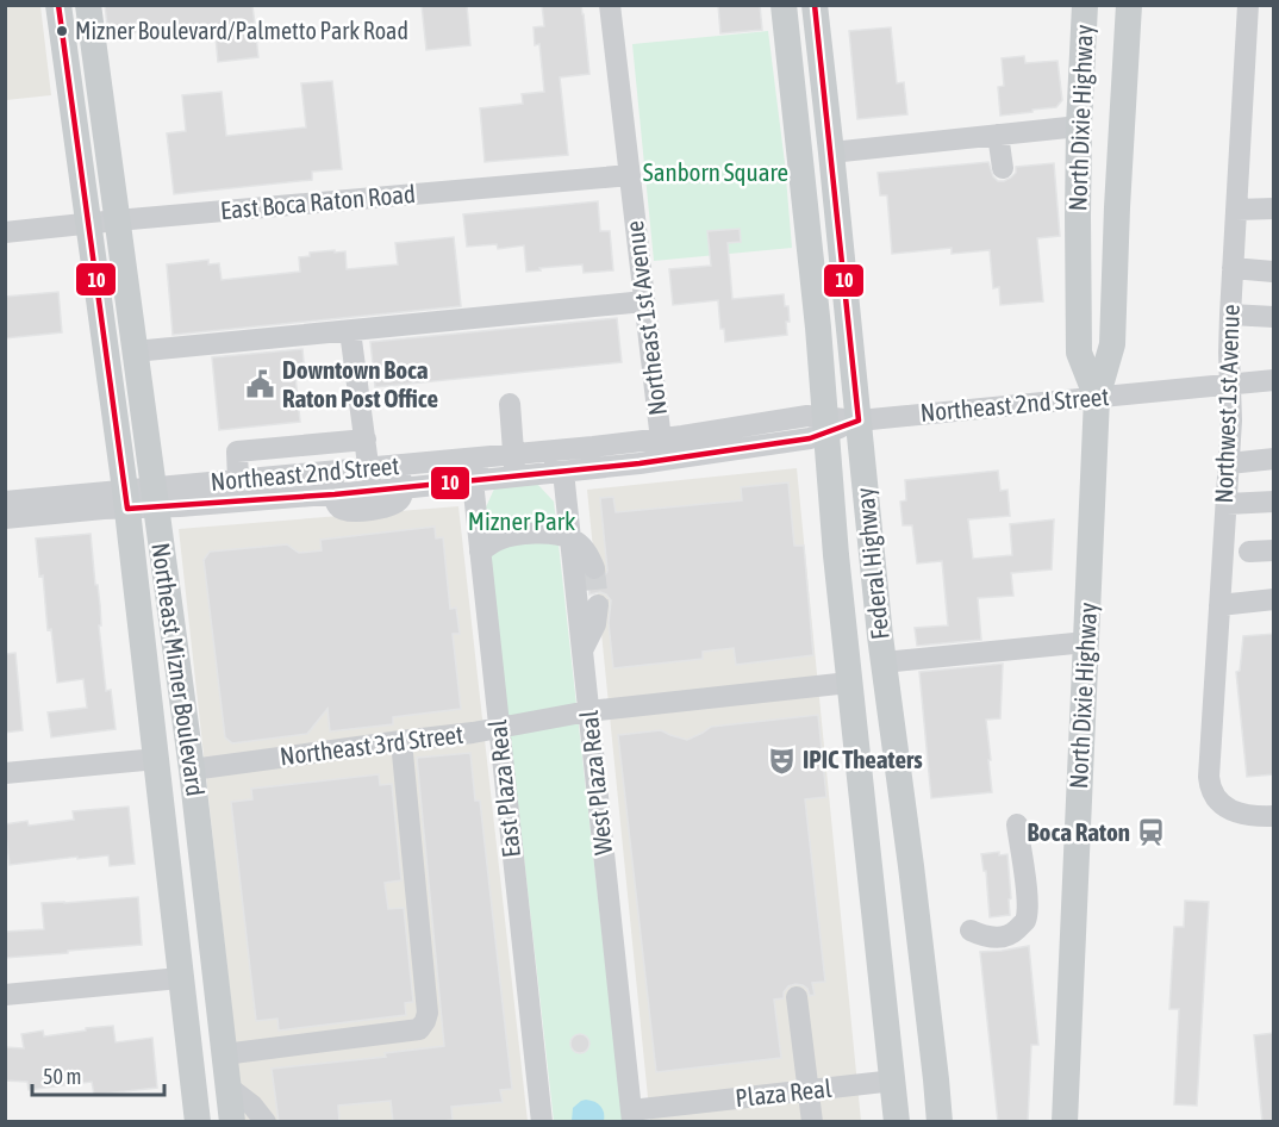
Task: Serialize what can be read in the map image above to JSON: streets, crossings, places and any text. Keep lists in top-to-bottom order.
{
  "streets": {
    "main road": ["North Dixie Highway", "Federal Highway", "Northeast Mizner Boulevard"],
    "street": [
      "East Boca Raton Road",
      "Northeast 1st Avenue",
      "Northwest 1st Avenue",
      "Northeast 2nd Street",
      "Northeast 3rd Street",
      "West Plaza Real",
      "East Plaza Real",
      "Plaza Real"
    ]
  },
  "crossings": [
    ["North Dixie Highway", "Northeast 2nd Street"],
    ["East Boca Raton Road", "Northeast 1st Avenue"],
    ["East Boca Raton Road", "Northeast Mizner Boulevard"],
    ["Northeast 1st Avenue", "Northeast 2nd Street"],
    ["Northwest 1st Avenue", "Northeast 2nd Street"],
    ["Northeast 2nd Street", "Federal Highway"],
    ["Northeast 2nd Street", "Northeast Mizner Boulevard"],
    ["Northeast 2nd Street", "West Plaza Real"],
    ["Northeast 2nd Street", "East Plaza Real"],
    ["Federal Highway", "Northeast 3rd Street"],
    ["Federal Highway", "Plaza Real"],
    ["Northeast Mizner Boulevard", "Northeast 3rd Street"],
    ["Northeast 3rd Street", "West Plaza Real"],
    ["Northeast 3rd Street", "East Plaza Real"],
    ["West Plaza Real", "Plaza Real"]
  ],
  "parks": ["Sanborn Square", "Mizner Park"],
  "places": {
    "other": ["Mizner Boulevard/Palmetto Park Road"],
    "public building": ["Downtown Boca Raton Post Office"],
    "theatre": ["IPIC Theaters"],
    "station": ["Boca Raton"]
  },
  "lines": ["transit line 10"],
  "scale_bar": "50 m"
}
